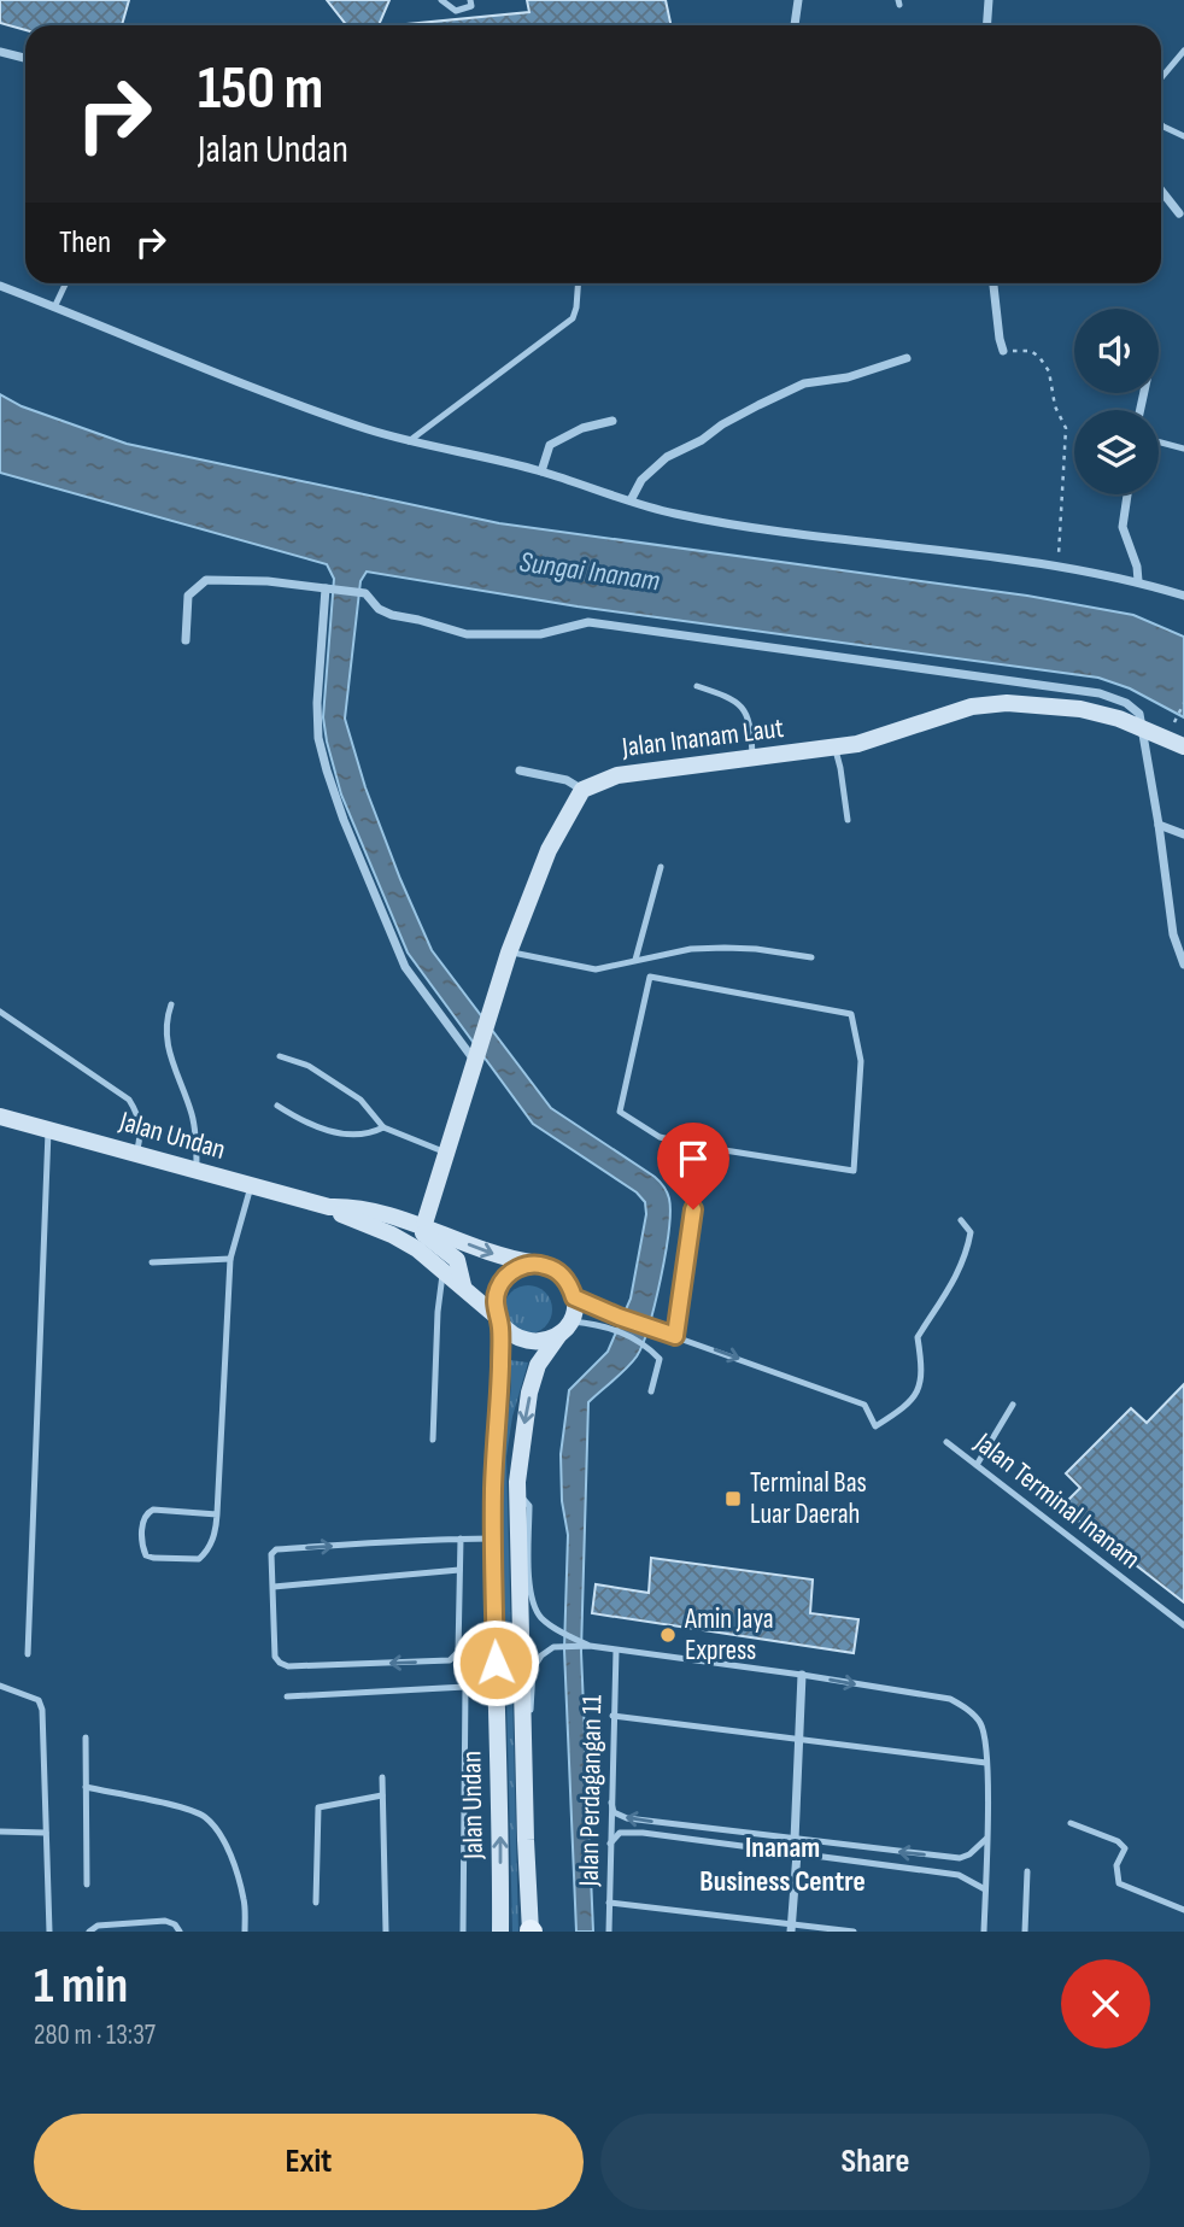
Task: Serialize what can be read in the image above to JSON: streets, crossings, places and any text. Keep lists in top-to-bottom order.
{
  "streets": {
    "street": ["Jalan Inanam Laut", "Jalan Undan"],
    "lane": ["Jalan Terminal Inanam", "Jalan Perdagangan 11"]
  },
  "districts": ["Inanam Business Centre"],
  "water": ["Sungai Inanam"],
  "places": {
    "transit": ["Terminal Bas Luar Daerah"],
    "other": ["Amin Jaya Express"]
  },
  "page": {
    "turn": ["150 m", "Jalan Undan"],
    "then": "Then",
    "heading": ["1 min", "280 m · 13:37"],
    "buttons": ["Exit", "Share"]
  }
}
